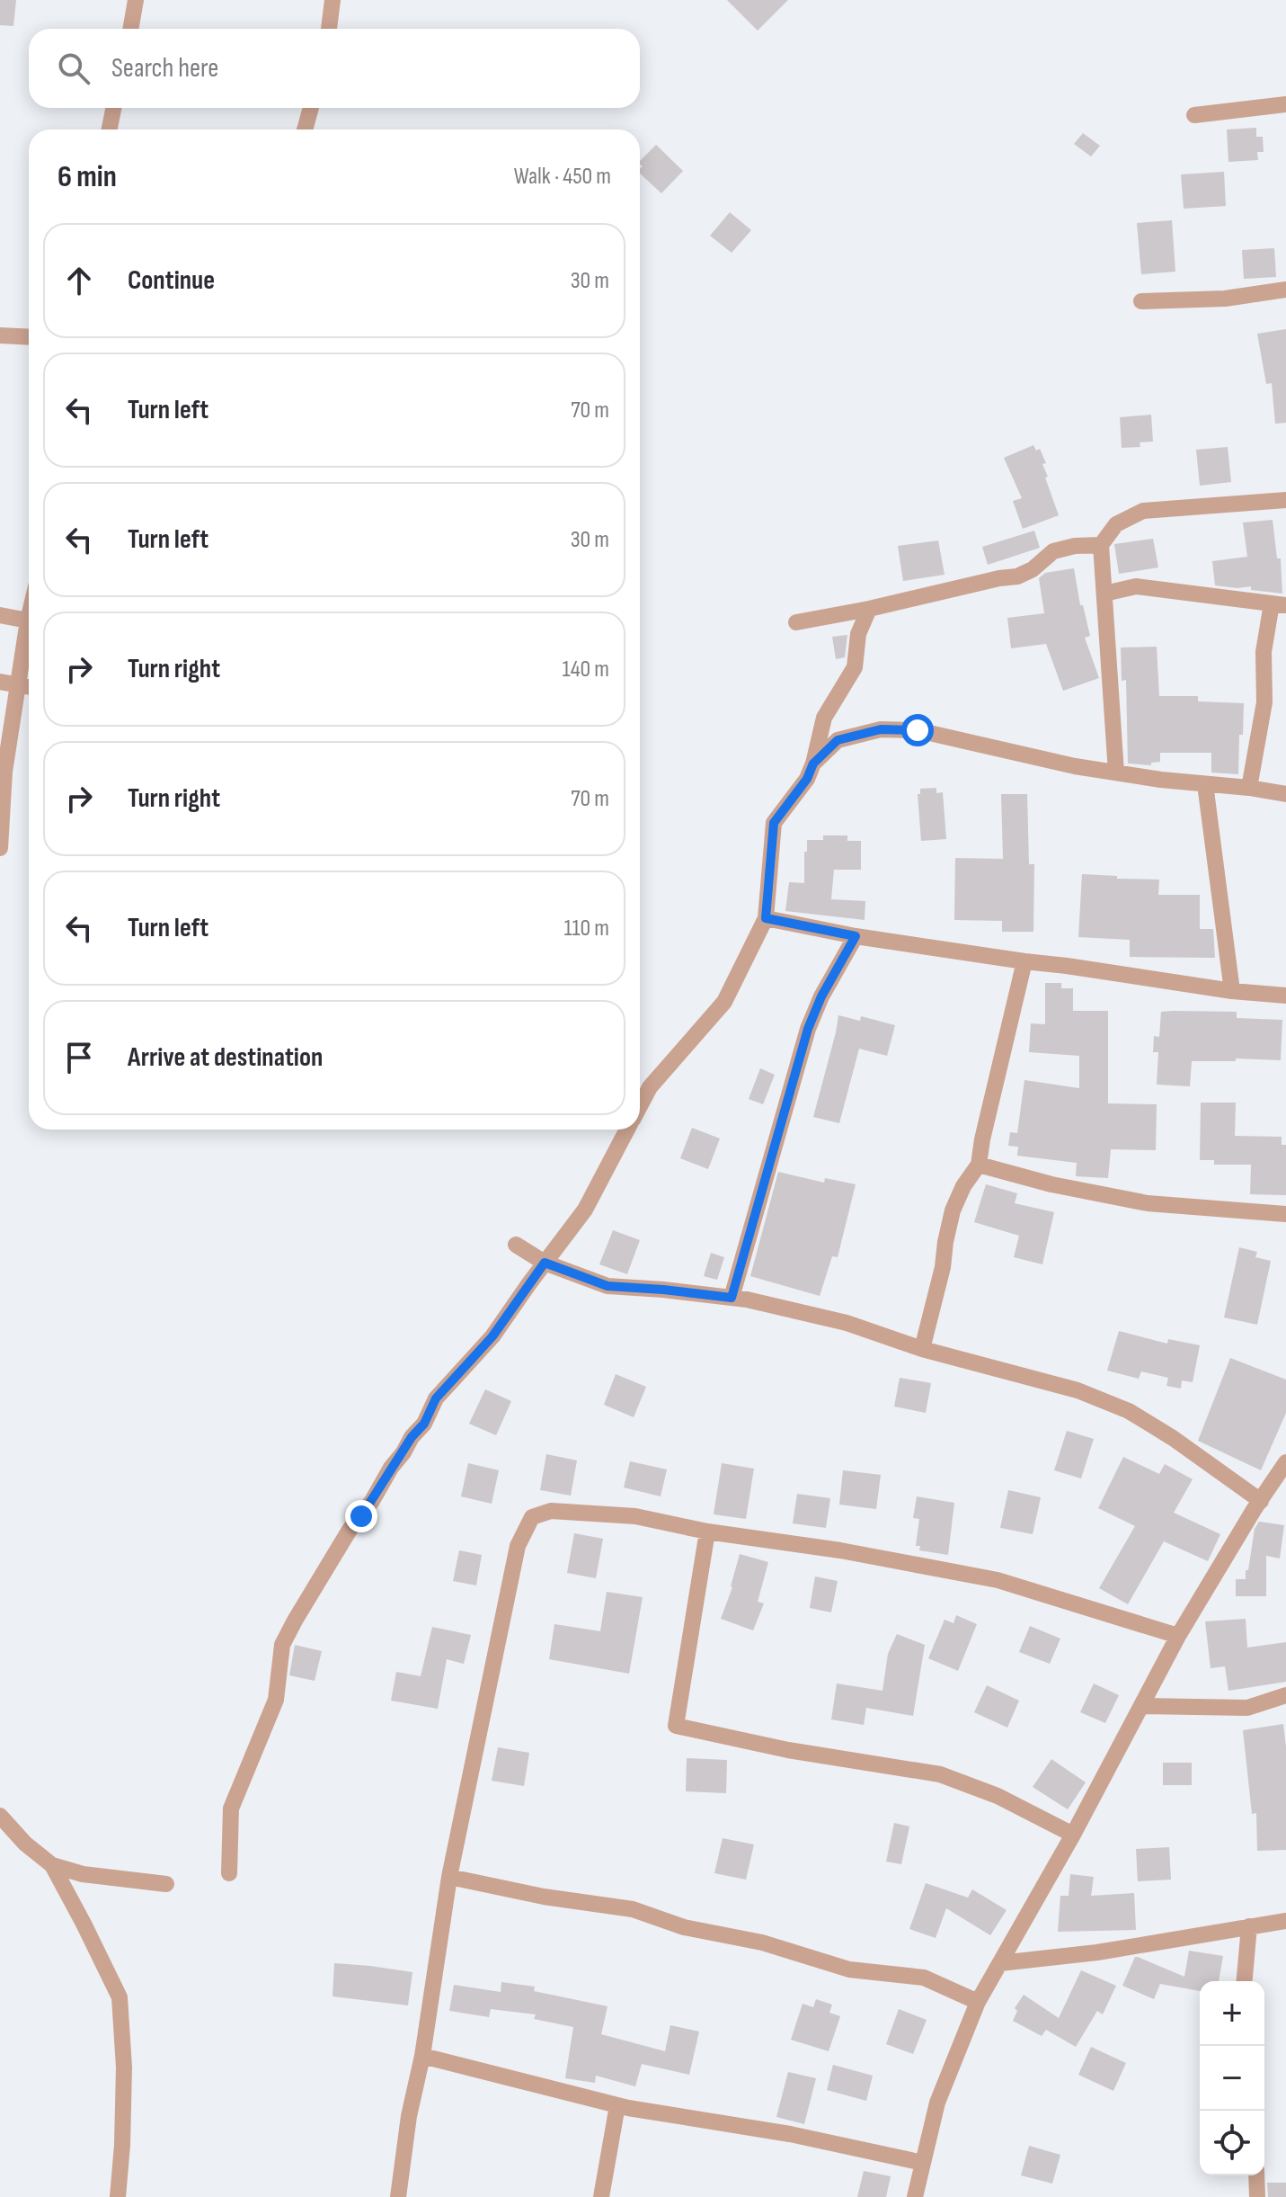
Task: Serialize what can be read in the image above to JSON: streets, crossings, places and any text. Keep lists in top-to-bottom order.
{
  "page": {
    "search": "Search here",
    "heading": ["6 min", "Walk · 450 m"],
    "list": [
      ["Continue", "30 m"],
      ["Turn left", "70 m"],
      ["Turn left", "30 m"],
      ["Turn right", "140 m"],
      ["Turn right", "70 m"],
      ["Turn left", "110 m"],
      "Arrive at destination"
    ],
    "map_buttons": ["+", "−"]
  }
}
